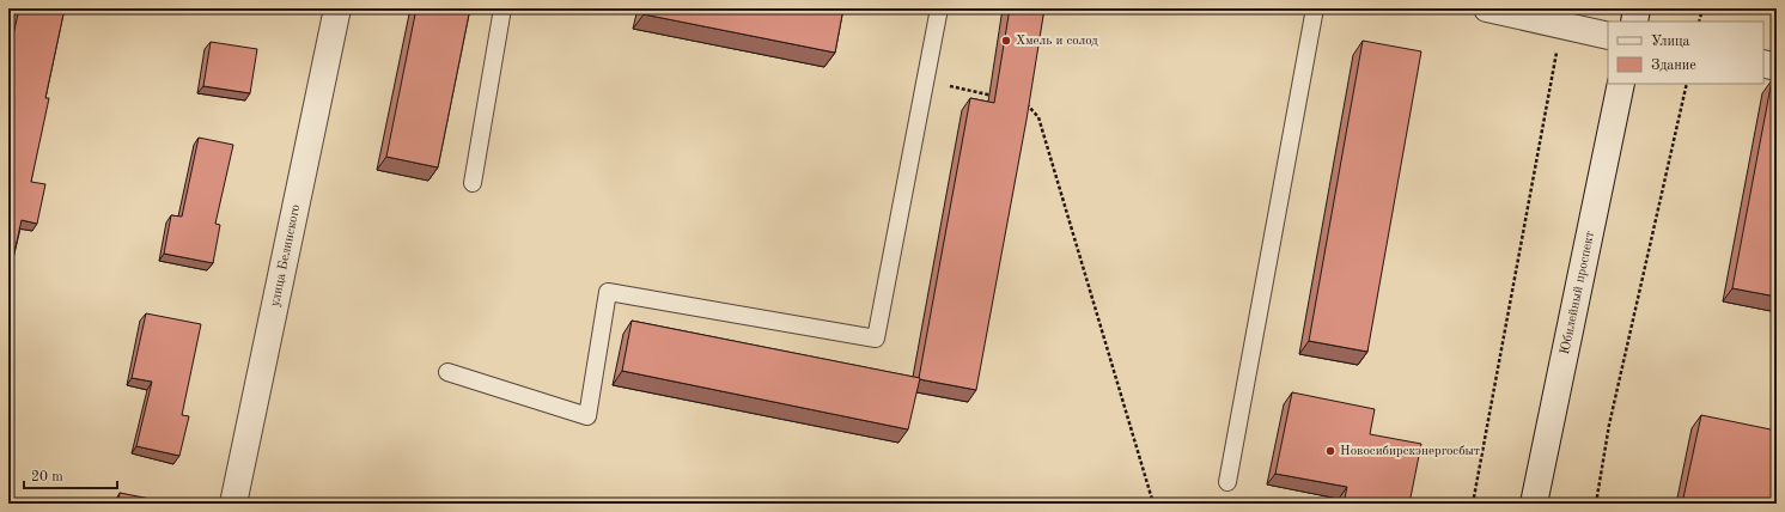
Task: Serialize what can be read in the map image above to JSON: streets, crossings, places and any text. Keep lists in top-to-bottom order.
{
  "streets": {
    "street": ["улица Белинского", "Юбилейный проспект"]
  },
  "places": ["Хмель и солод", "Новосибирскэнергосбыт"],
  "legend": ["Улица", "Здание"],
  "scale_bar": "20 m"
}
